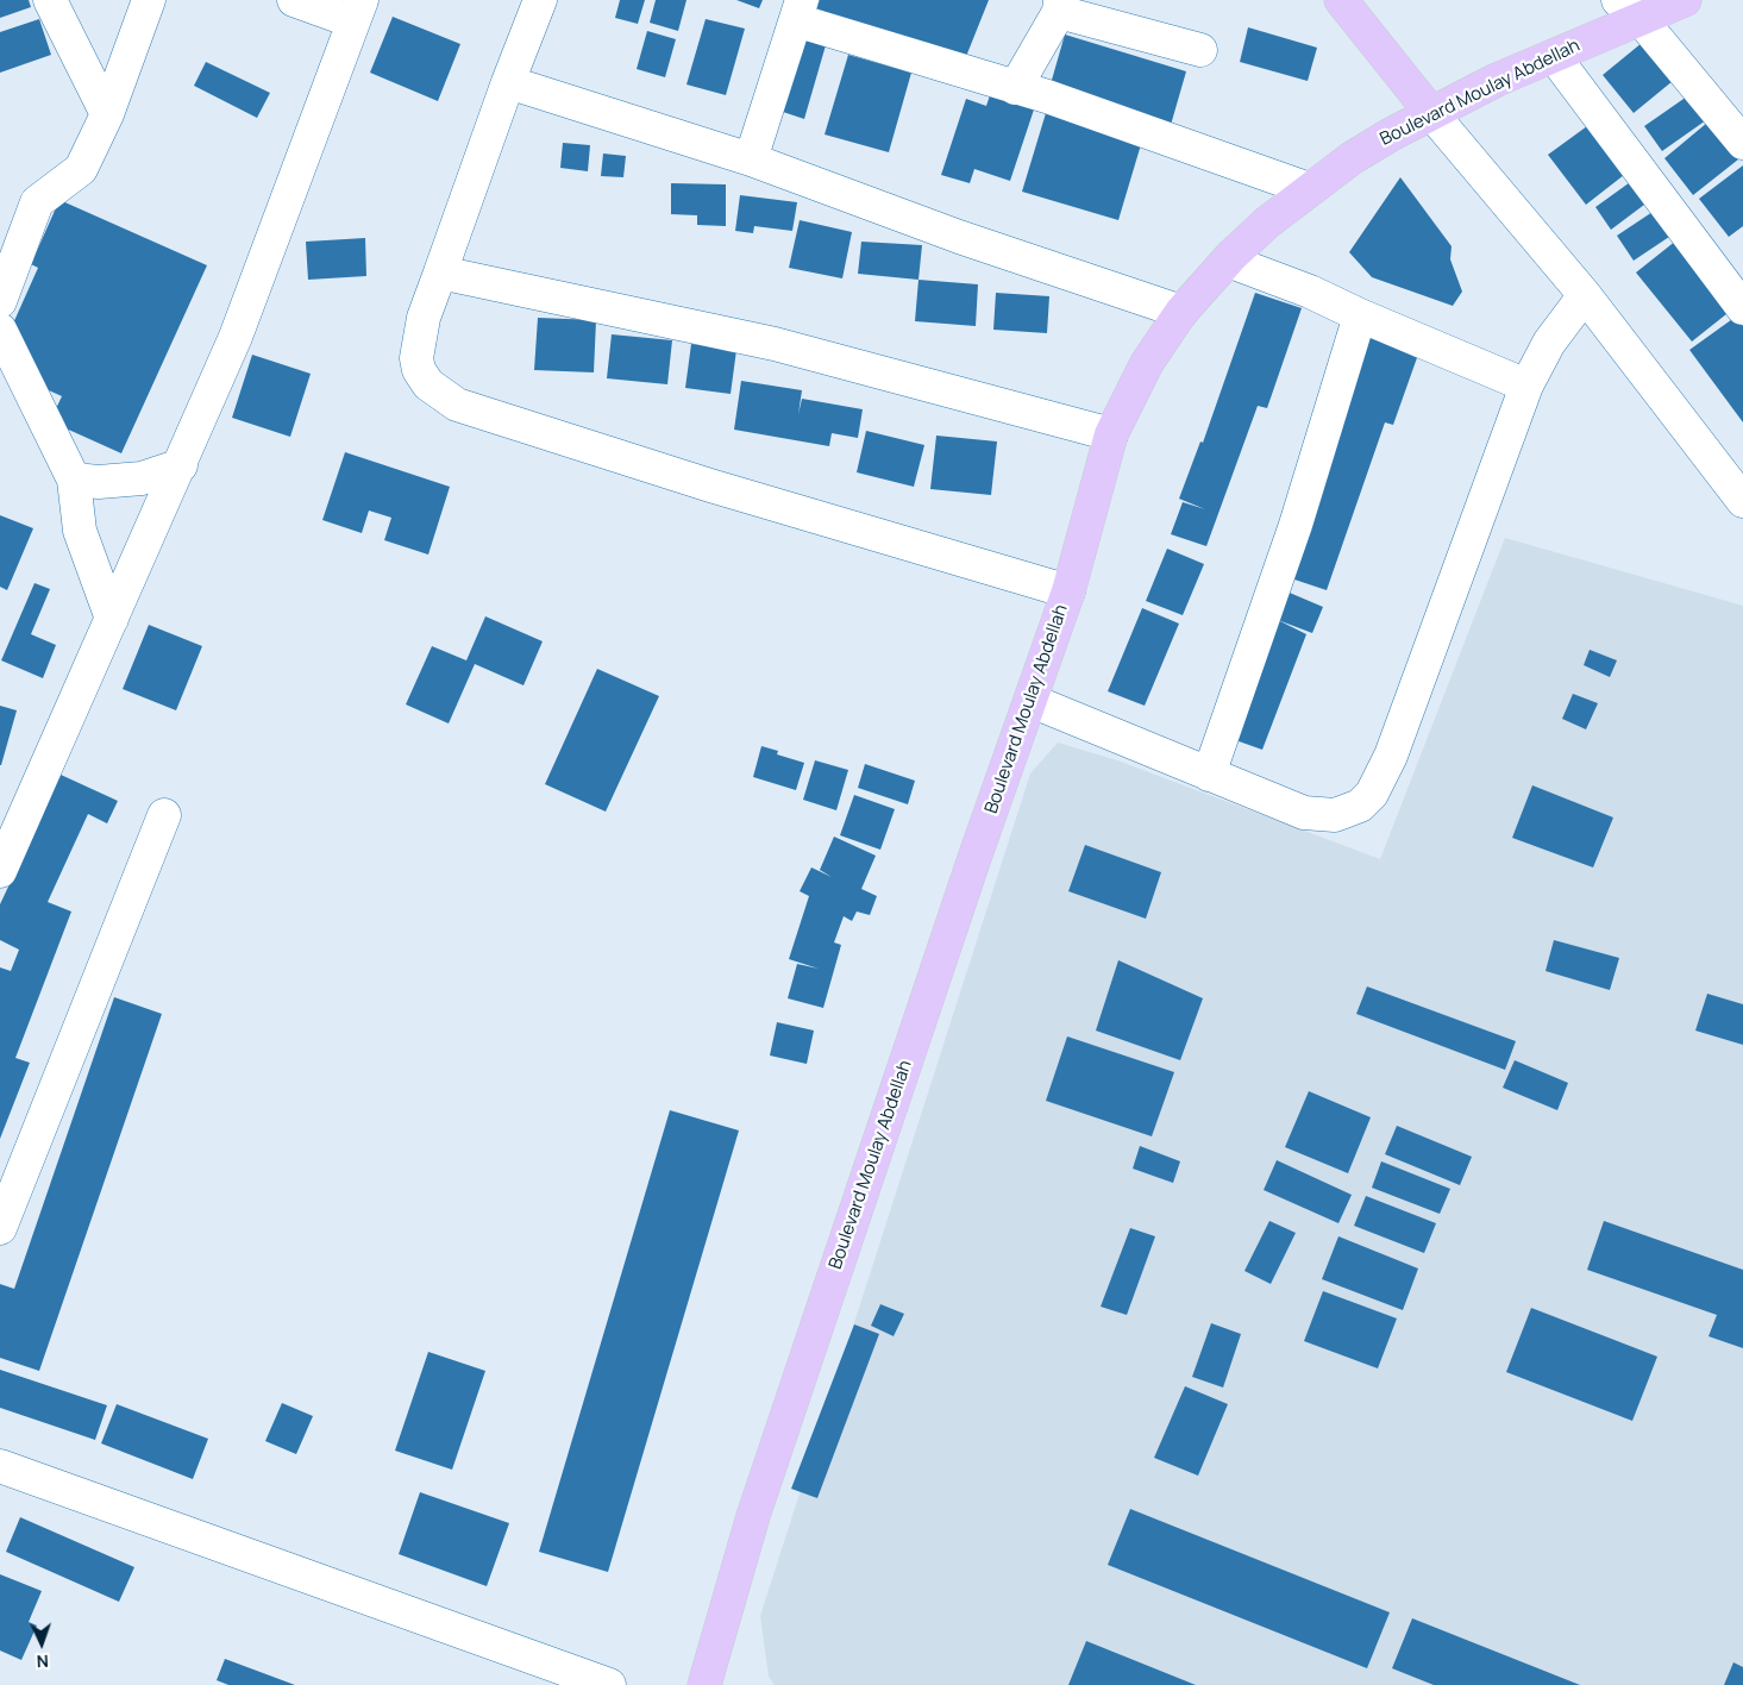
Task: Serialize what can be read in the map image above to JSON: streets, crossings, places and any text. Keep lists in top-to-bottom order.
{
  "streets": {
    "main road": ["Boulevard Moulay Abdellah"]
  },
  "north": "bottom"
}
